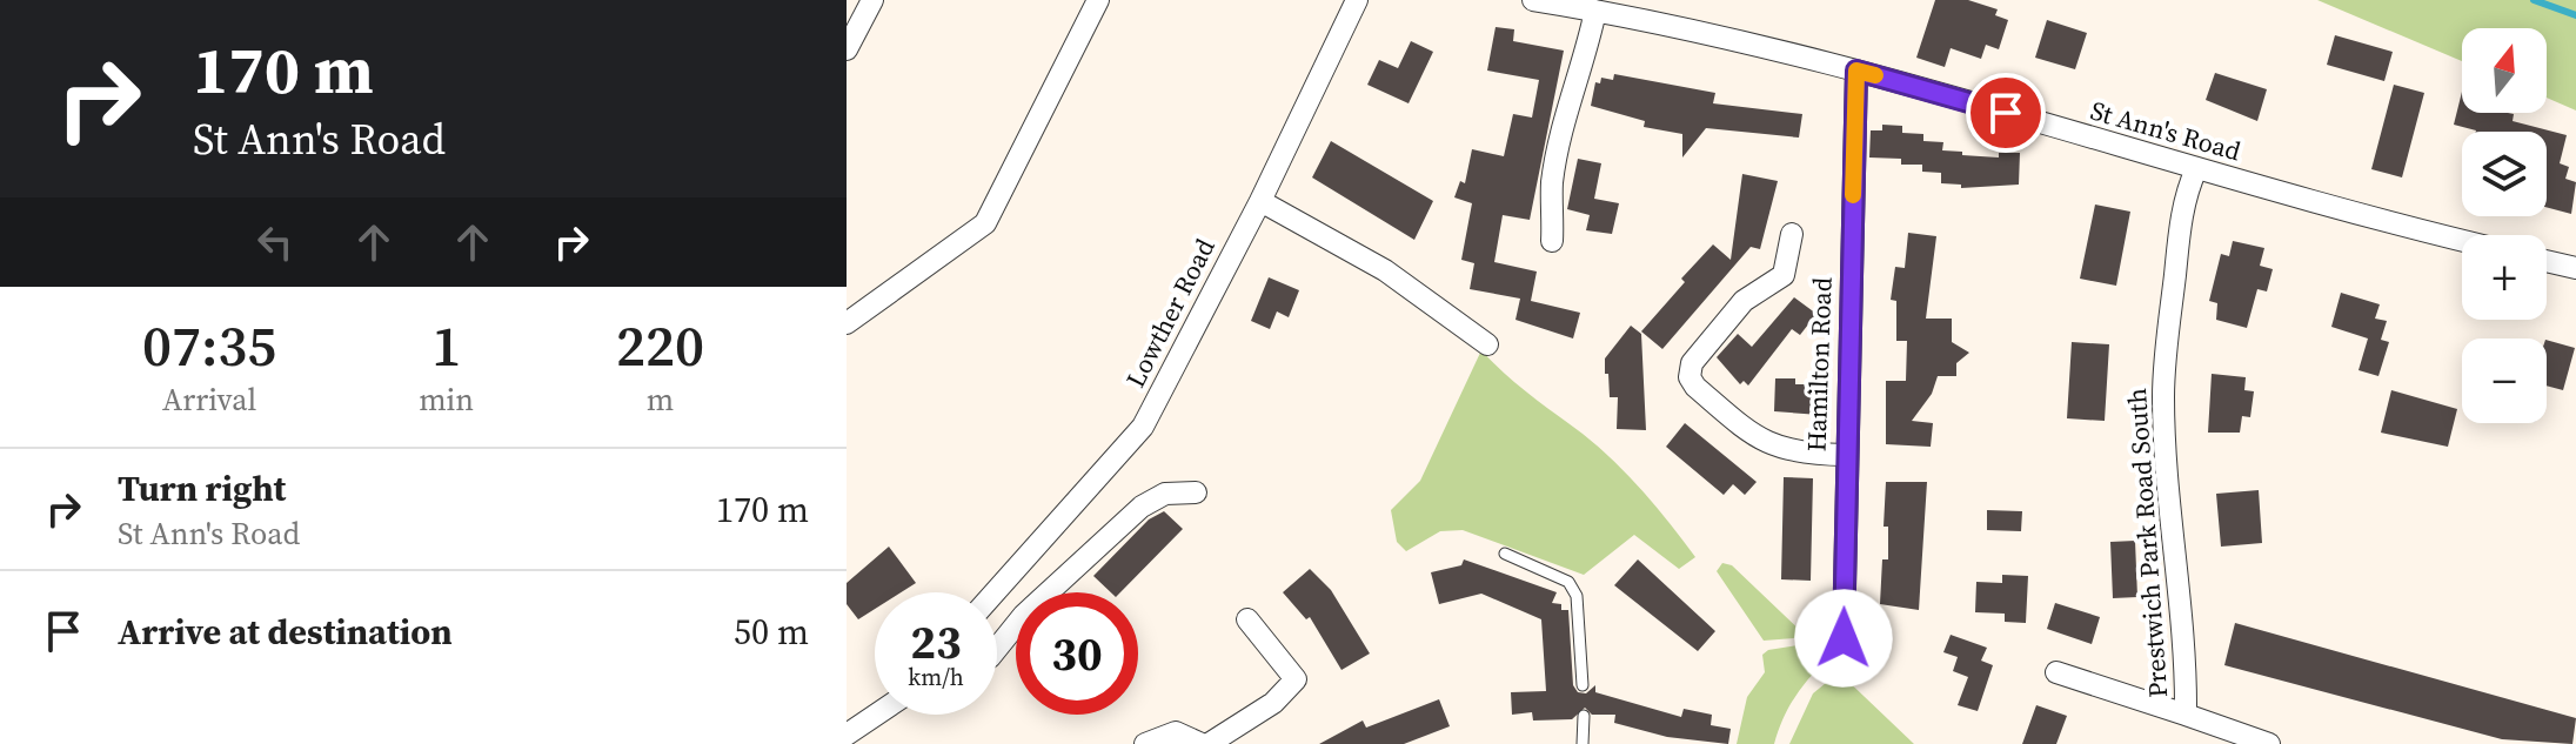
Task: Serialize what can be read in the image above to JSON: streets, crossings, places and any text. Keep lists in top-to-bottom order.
{
  "streets": {
    "street": [
      "St Ann's Road",
      "Lowther Road",
      "Hamilton Road",
      "Prestwich Park Road South"
    ]
  },
  "crossings": [
    ["St Ann's Road", "Hamilton Road"],
    ["St Ann's Road", "Prestwich Park Road South"]
  ],
  "north": "top",
  "page": {
    "turn": ["170 m", "St Ann's Road"],
    "map_buttons": ["+", "−"],
    "eta": [
      "07:35",
      "Arrival",
      "1",
      "min",
      "220",
      "m"
    ],
    "list": [
      {
        "name": "Turn right",
        "note": "St Ann's Road",
        "value": "170 m"
      },
      {
        "name": "Arrive at destination",
        "value": "50 m"
      }
    ],
    "speed": "23 km/h",
    "limit": "30"
  }
}
